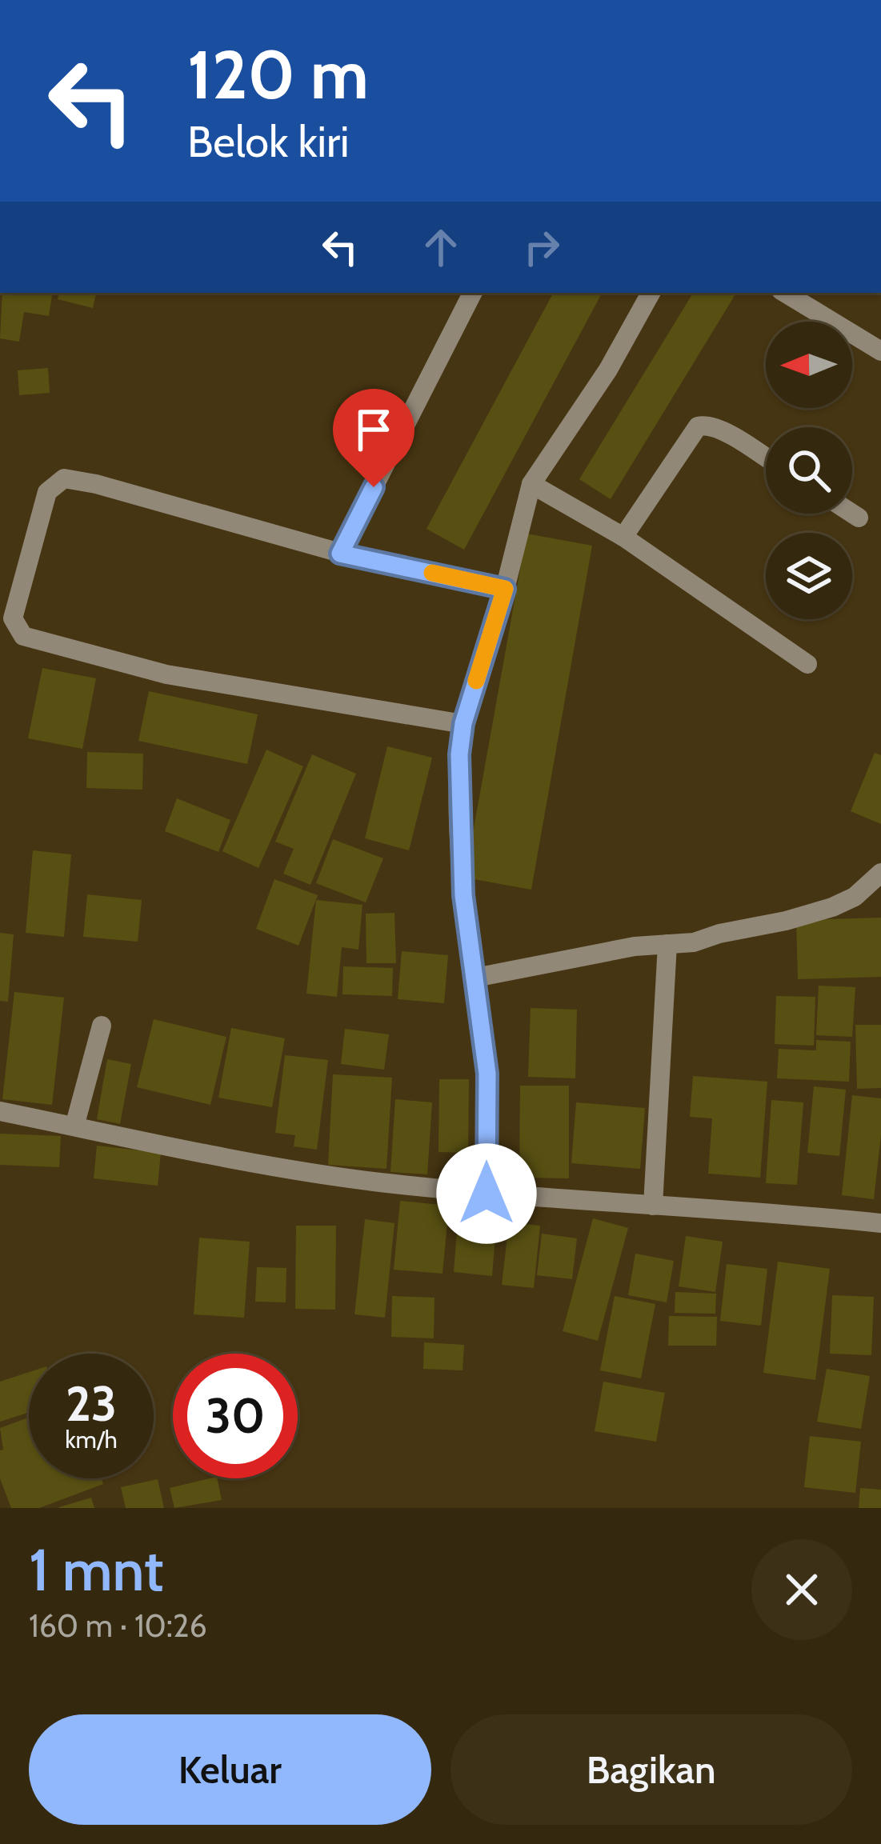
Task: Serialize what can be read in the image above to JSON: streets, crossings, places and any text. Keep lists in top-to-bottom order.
{
  "north": "left",
  "page": {
    "turn": ["120 m", "Belok kiri"],
    "speed": "23 km/h",
    "limit": "30",
    "heading": ["1 mnt", "160 m · 10:26"],
    "buttons": ["Keluar", "Bagikan"]
  }
}
